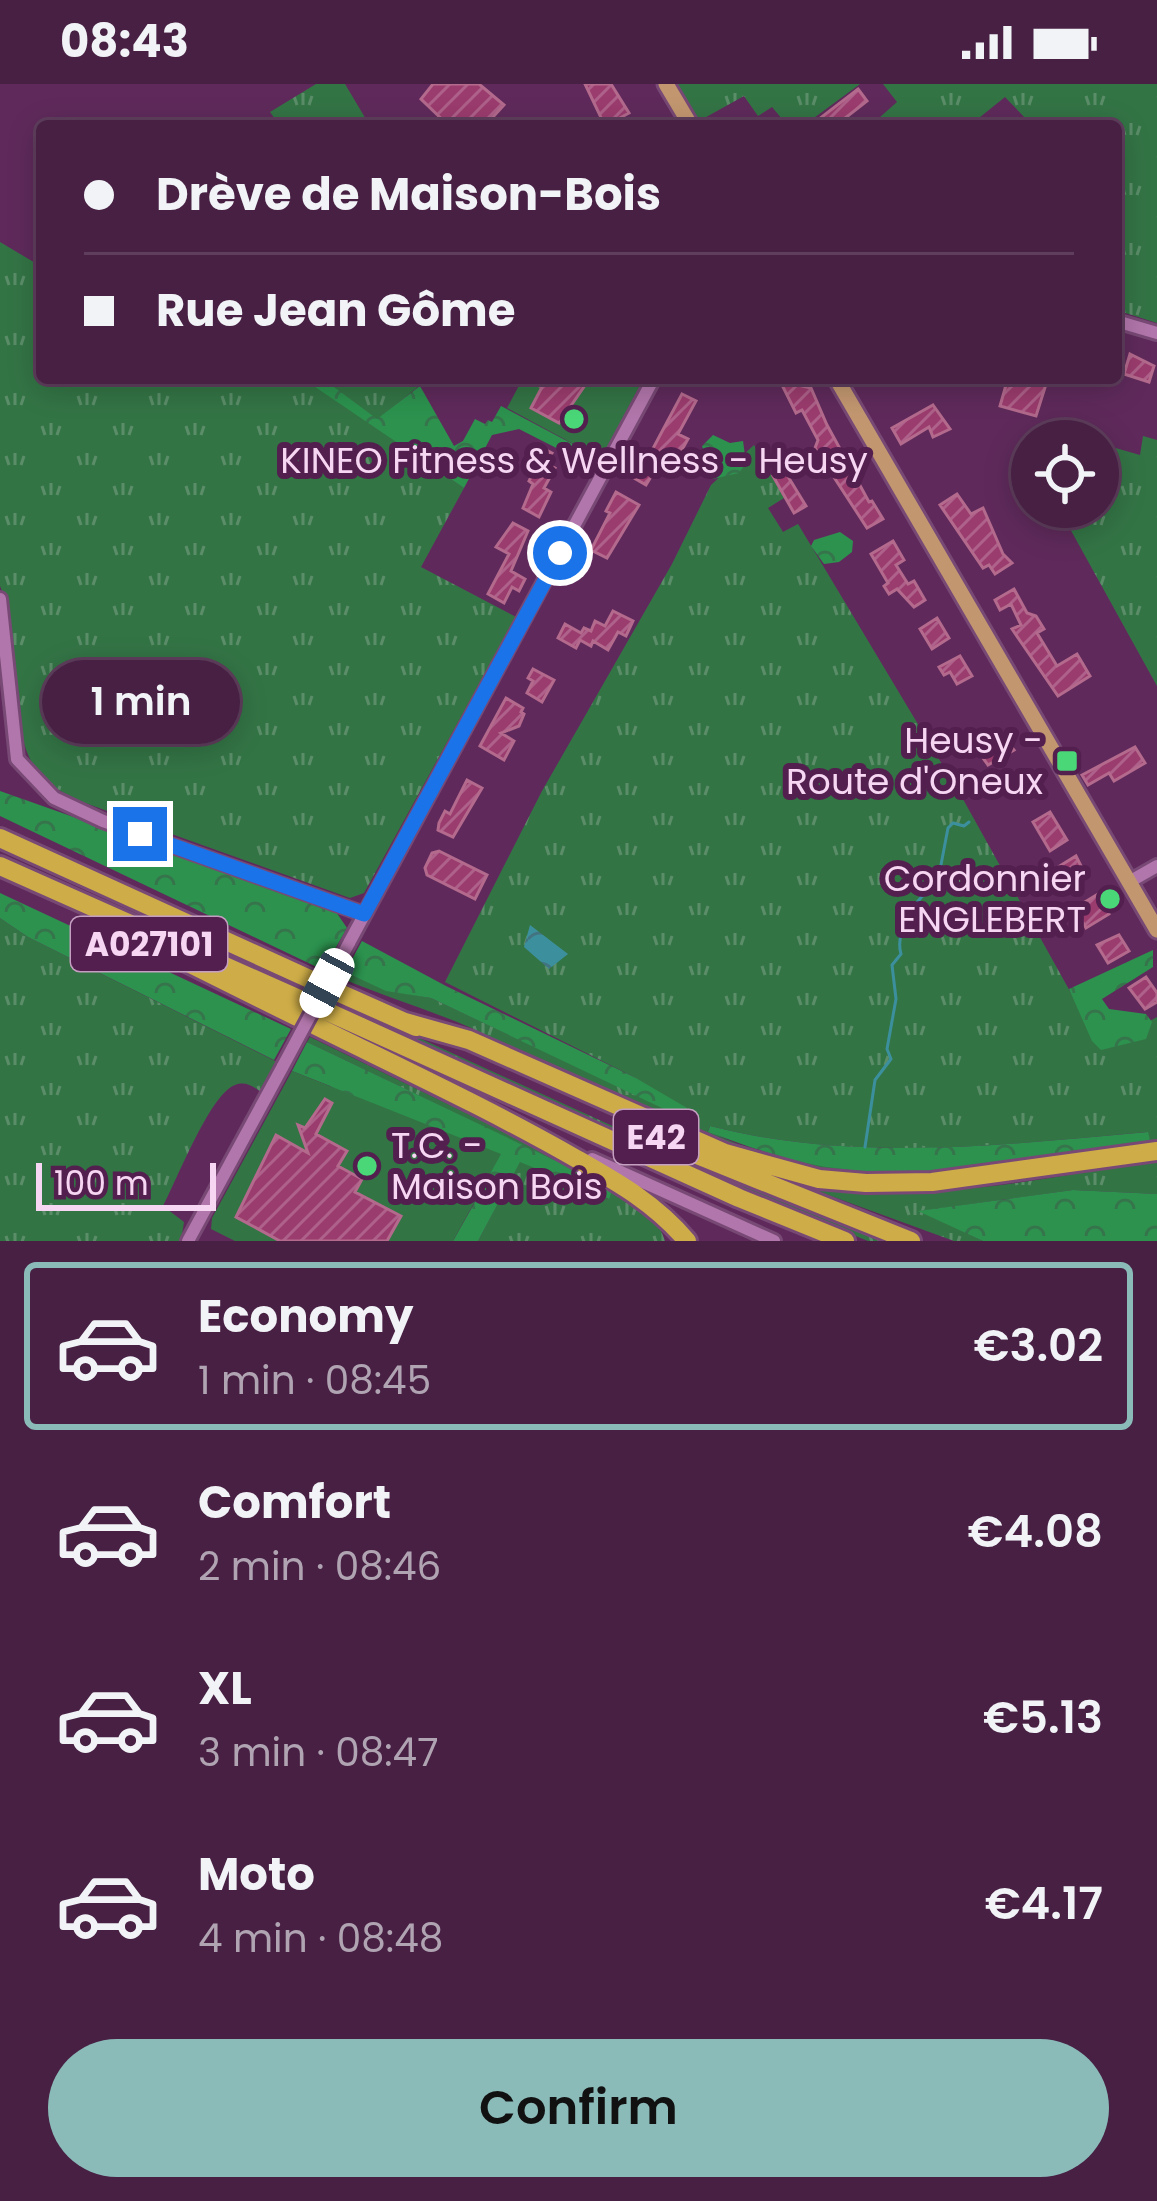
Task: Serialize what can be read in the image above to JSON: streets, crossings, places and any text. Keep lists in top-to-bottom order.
{
  "streets": {
    "highway": ["A027101", "E42"]
  },
  "crossings": [
    ["A027101", "E42"]
  ],
  "places": {
    "other": ["KINEO Fitness & Wellness - Heusy", "Cordonnier ENGLEBERT", "T.C. - Maison Bois"],
    "transit": ["Heusy - Route d'Oneux"]
  },
  "scale_bar": "100 m",
  "page": {
    "status": "08:43",
    "banner": ["Drève de Maison-Bois", "Rue Jean Gôme"],
    "bubble": "1 min",
    "scale": "100 m",
    "list": [
      {
        "name": "Economy",
        "note": "1 min · 08:45",
        "value": "€3.02"
      },
      {
        "name": "Comfort",
        "note": "2 min · 08:46",
        "value": "€4.08"
      },
      {
        "name": "XL",
        "note": "3 min · 08:47",
        "value": "€5.13"
      },
      {
        "name": "Moto",
        "note": "4 min · 08:48",
        "value": "€4.17"
      }
    ],
    "buttons": "Confirm"
  }
}
